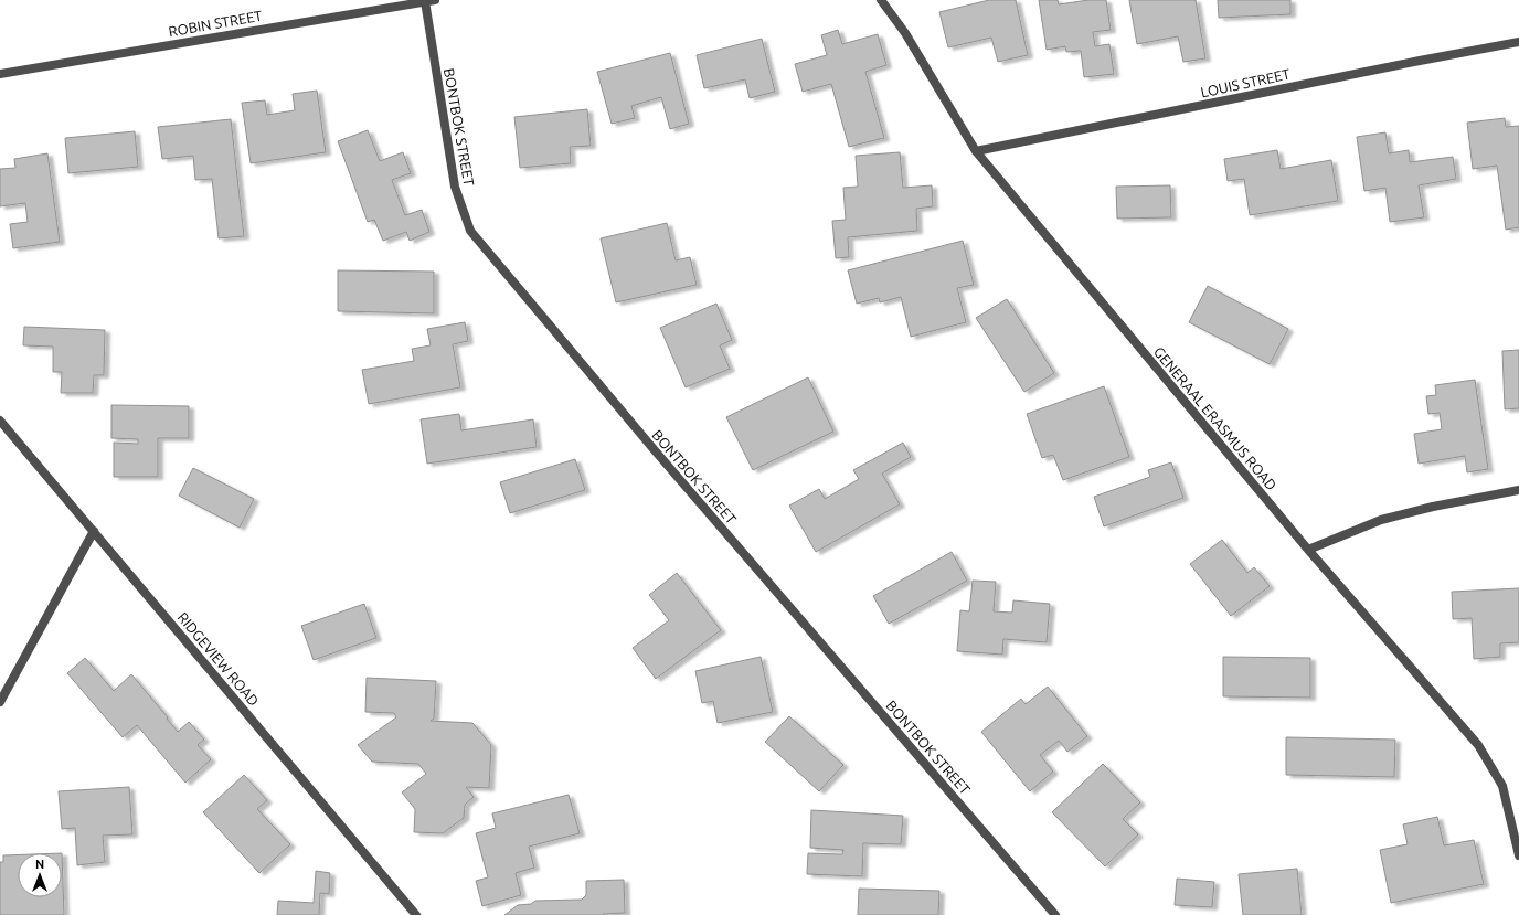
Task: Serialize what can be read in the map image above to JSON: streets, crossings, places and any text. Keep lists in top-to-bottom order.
{
  "streets": {
    "street": [
      "ROBIN STREET",
      "LOUIS STREET",
      "BONTBOK STREET",
      "GENERAAL ERASMUS ROAD",
      "RIDGEVIEW ROAD"
    ]
  },
  "crossings": [
    ["ROBIN STREET", "BONTBOK STREET"],
    ["LOUIS STREET", "GENERAAL ERASMUS ROAD"]
  ],
  "north": "top"
}
